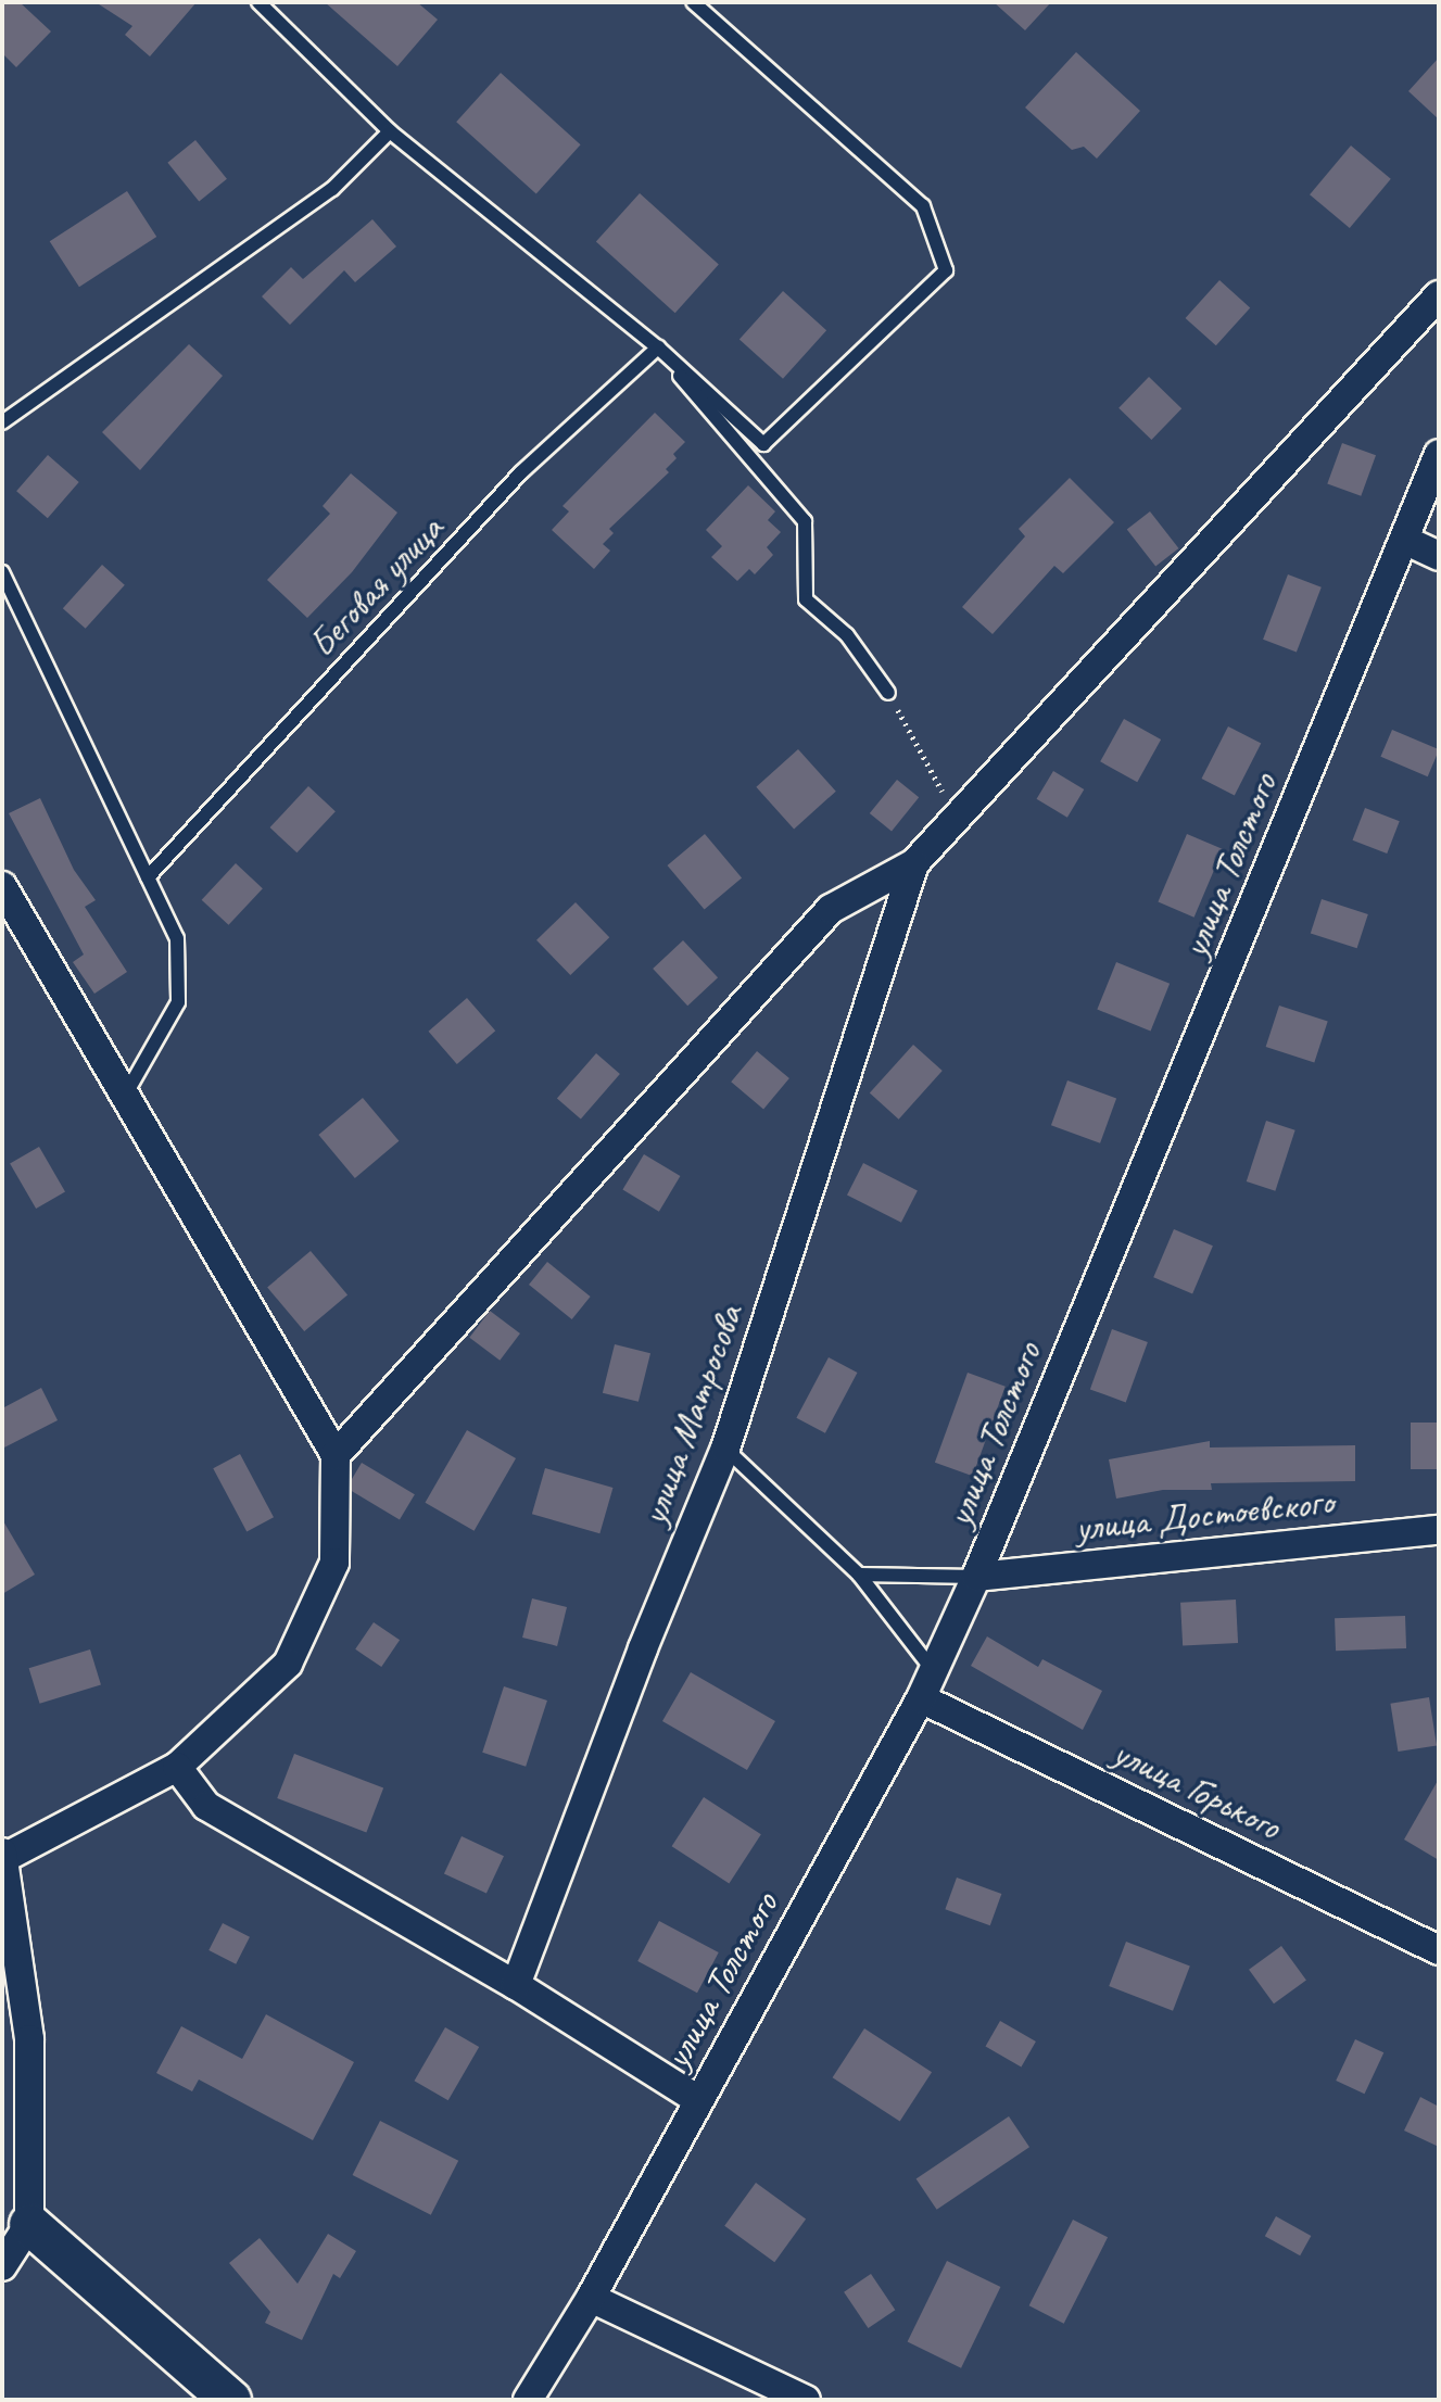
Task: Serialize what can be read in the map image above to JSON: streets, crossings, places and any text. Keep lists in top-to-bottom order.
{
  "streets": {
    "street": [
      "улица Толстого",
      "улица Матросова",
      "улица Достоевского",
      "улица Горького"
    ],
    "lane": ["Беговая улица"]
  },
  "crossings": [
    ["улица Толстого", "улица Достоевского"],
    ["улица Толстого", "улица Горького"]
  ]
}
